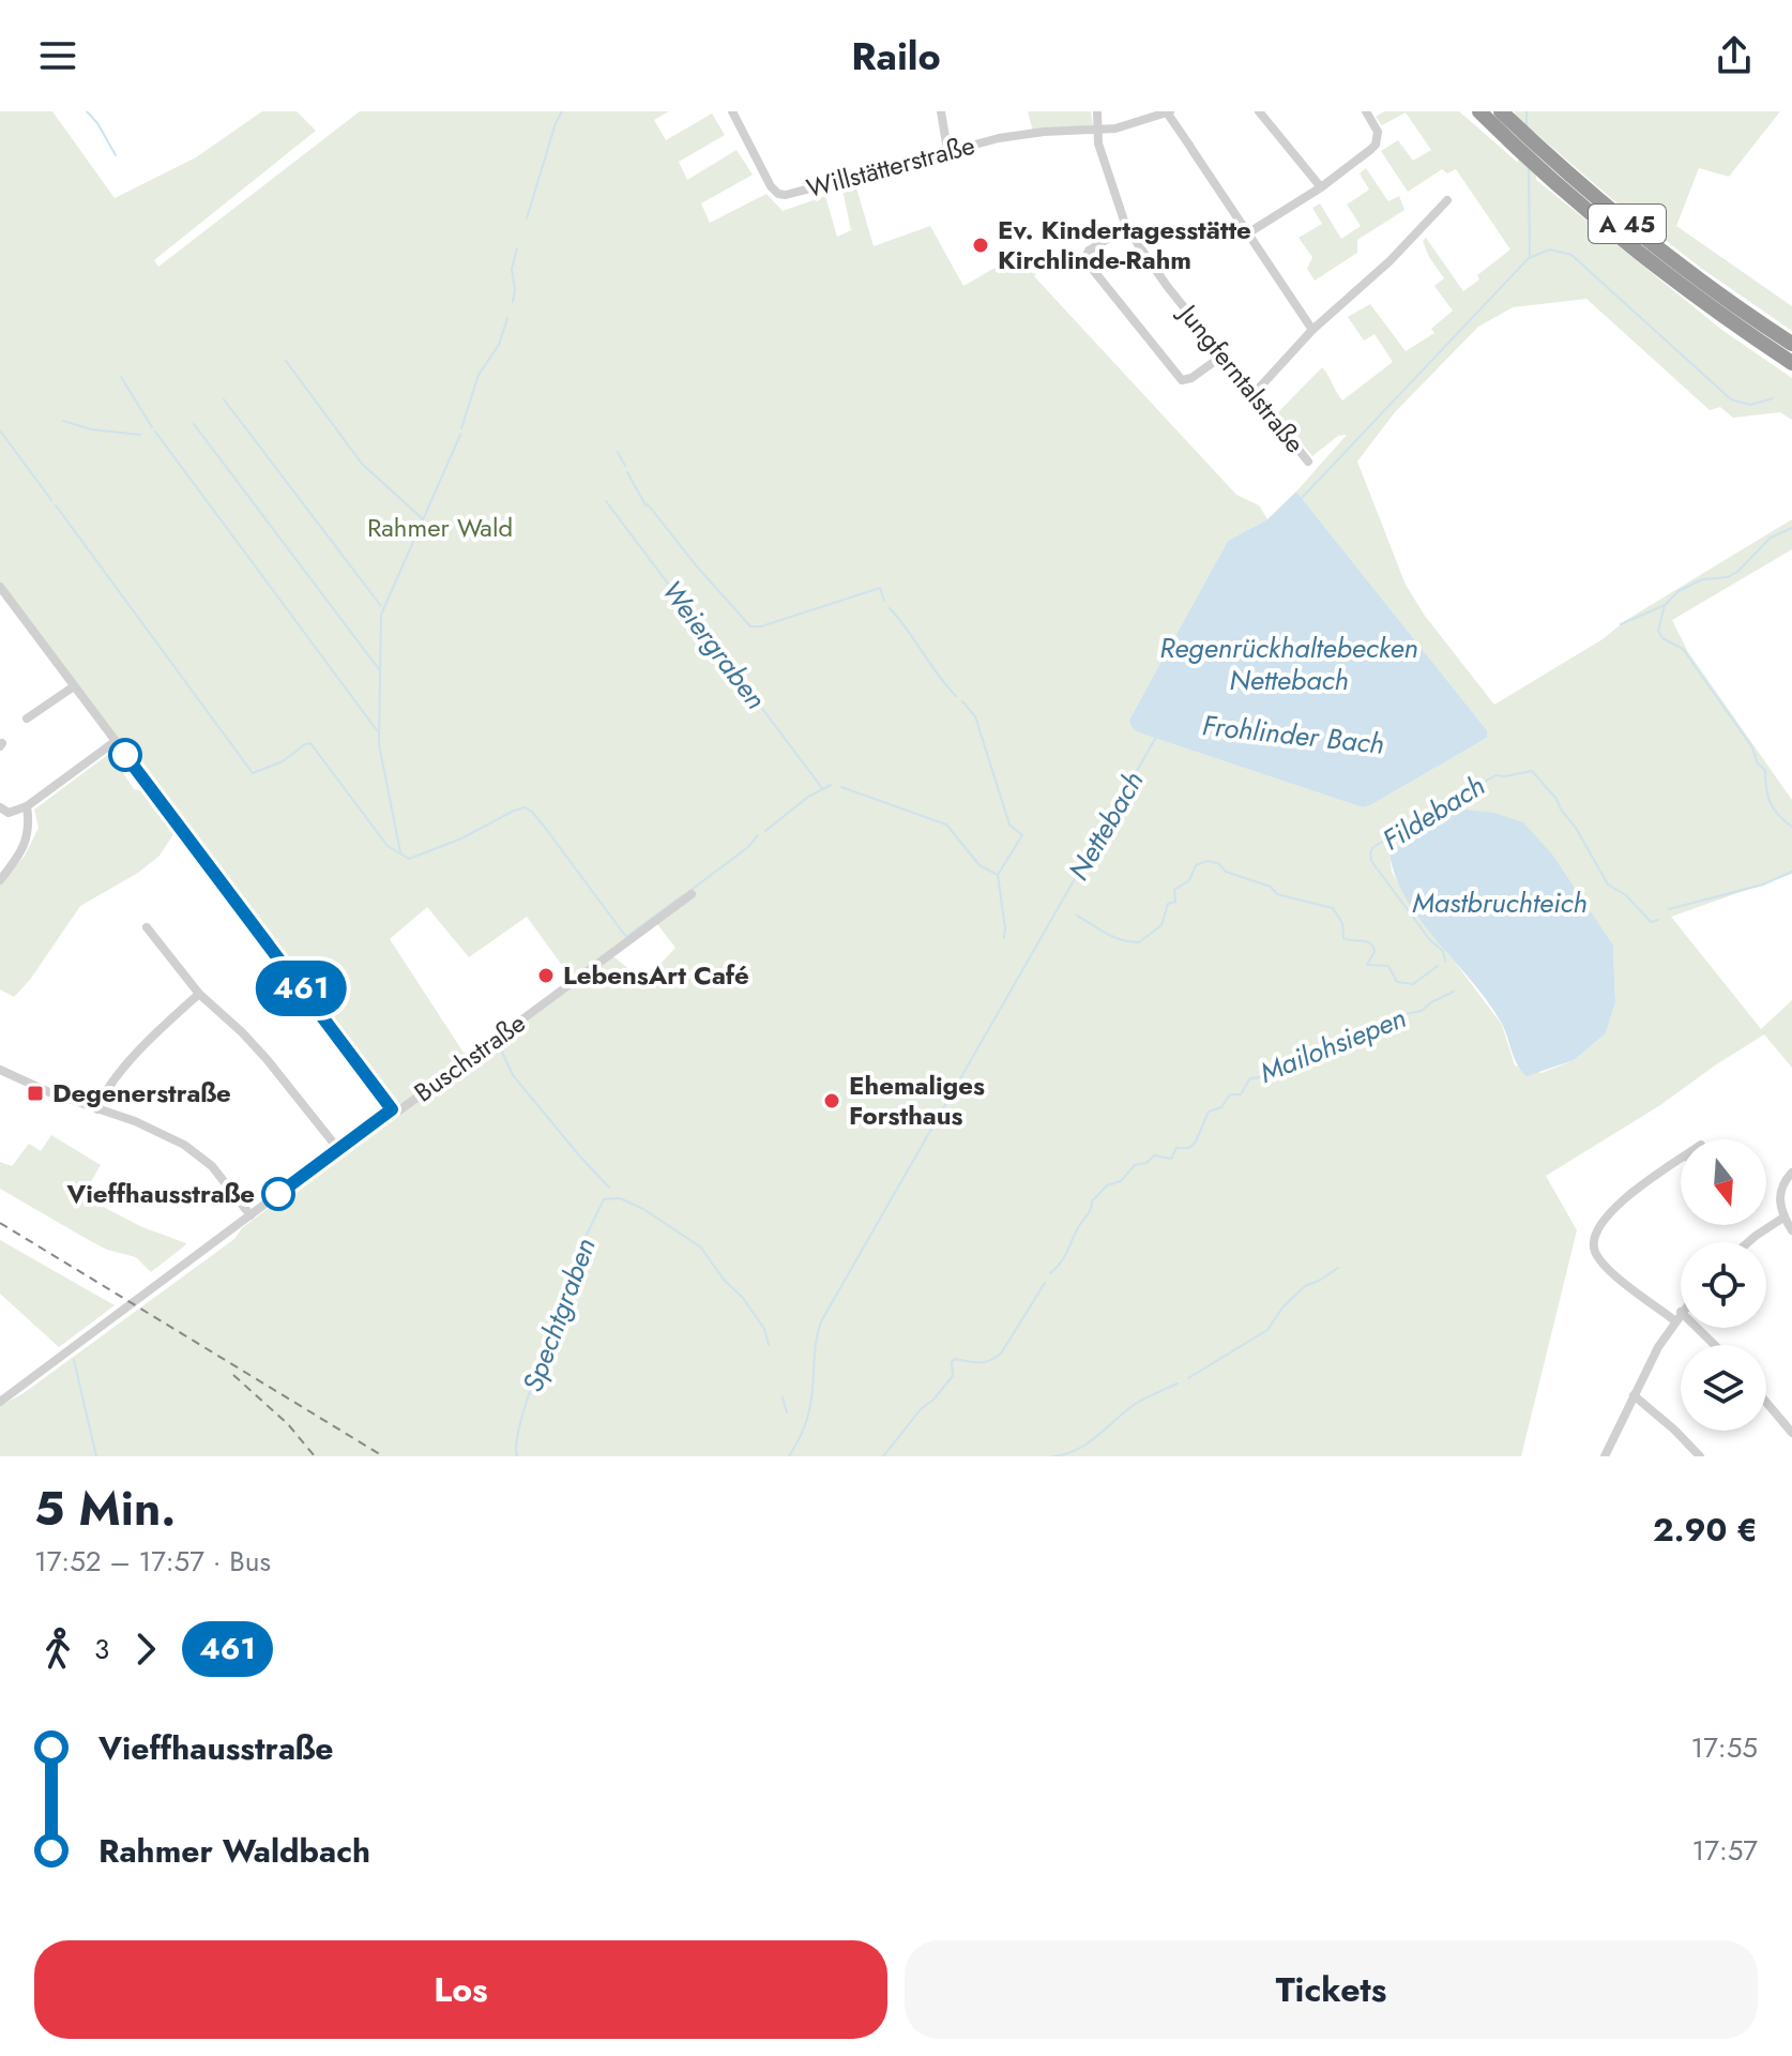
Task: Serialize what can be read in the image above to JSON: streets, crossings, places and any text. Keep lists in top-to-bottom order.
{
  "streets": {
    "highway": ["A 45"],
    "street": ["Willstätterstraße", "Jungferntalstraße", "Buschstraße"]
  },
  "crossings": [
    ["Willstätterstraße", "Jungferntalstraße"]
  ],
  "water": [
    "Weiergraben",
    "Regenrückhaltebecken Nettebach",
    "Frohlinder Bach",
    "Fildebach",
    "Nettebach",
    "Mastbruchteich",
    "Mailohsiepen",
    "Spechtgraben"
  ],
  "parks": ["Rahmer Wald"],
  "places": {
    "other": [
      "Ev. Kindertagesstätte Kirchlinde-Rahm",
      "LebensArt Café",
      "Ehemaliges Forsthaus",
      "Vieffhausstraße"
    ],
    "transit": ["Degenerstraße"]
  },
  "lines": ["bus line 461"],
  "north": "bottom",
  "page": {
    "header": "Railo",
    "on_map": "461",
    "heading": ["5 Min.", "17:52 – 17:57 · Bus", "2.90 €"],
    "legs": ["3", "461"],
    "list": [
      {
        "name": "Vieffhausstraße",
        "value": "17:55"
      },
      {
        "name": "Rahmer Waldbach",
        "value": "17:57"
      }
    ],
    "buttons": ["Los", "Tickets"]
  }
}
